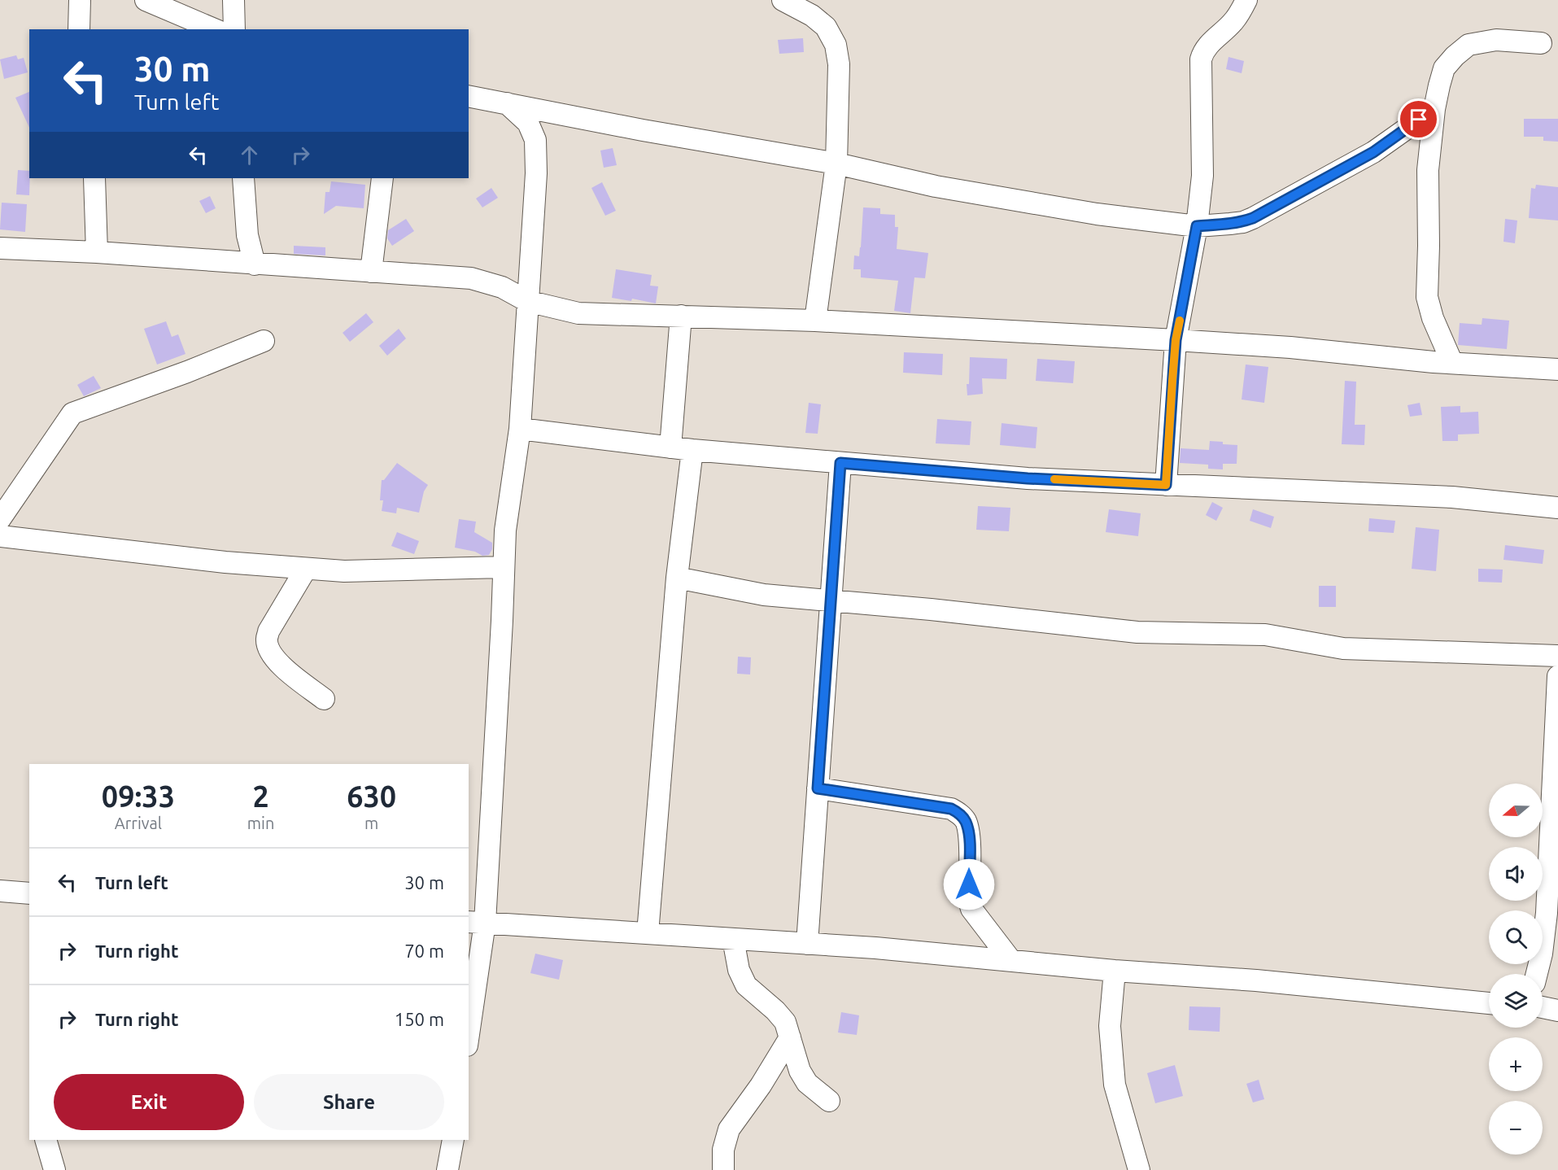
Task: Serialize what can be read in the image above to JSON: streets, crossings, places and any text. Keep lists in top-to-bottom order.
{
  "north": "left",
  "page": {
    "turn": ["30 m", "Turn left"],
    "eta": [
      "09:33",
      "Arrival",
      "2",
      "min",
      "630",
      "m"
    ],
    "map_buttons": ["+", "−"],
    "list": [
      {
        "name": "Turn left",
        "value": "30 m"
      },
      {
        "name": "Turn right",
        "value": "70 m"
      },
      {
        "name": "Turn right",
        "value": "150 m"
      }
    ],
    "buttons": ["Exit", "Share"]
  }
}
